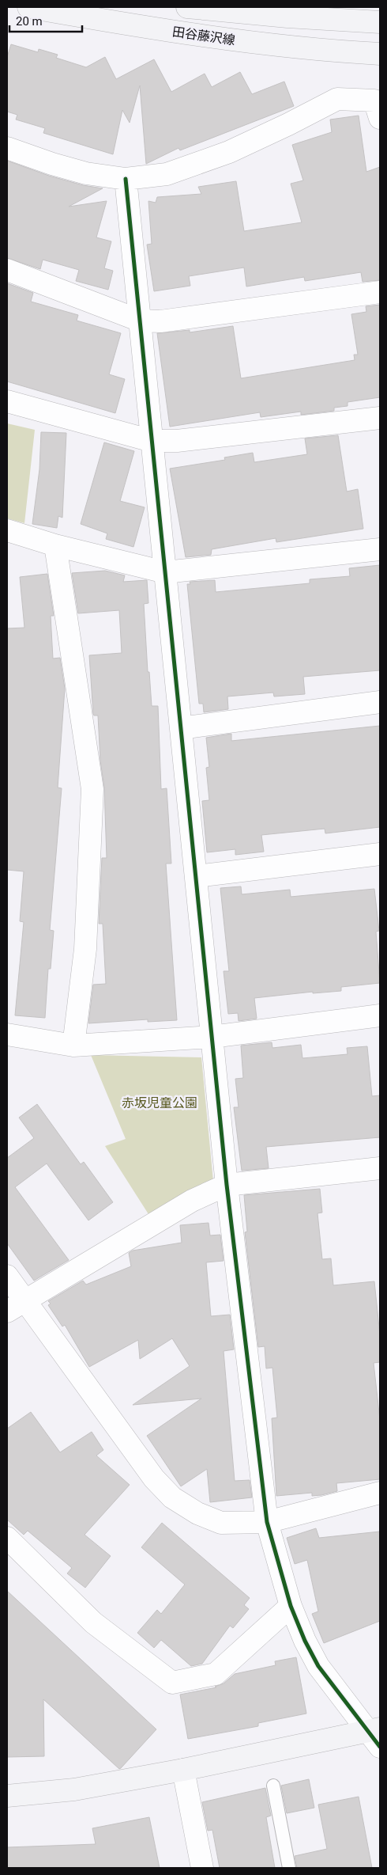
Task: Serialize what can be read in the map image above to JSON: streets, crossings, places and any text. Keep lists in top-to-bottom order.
{
  "streets": {
    "main road": ["田谷藤沢線"]
  },
  "parks": ["赤坂児童公園"],
  "scale_bar": "20 m"
}
